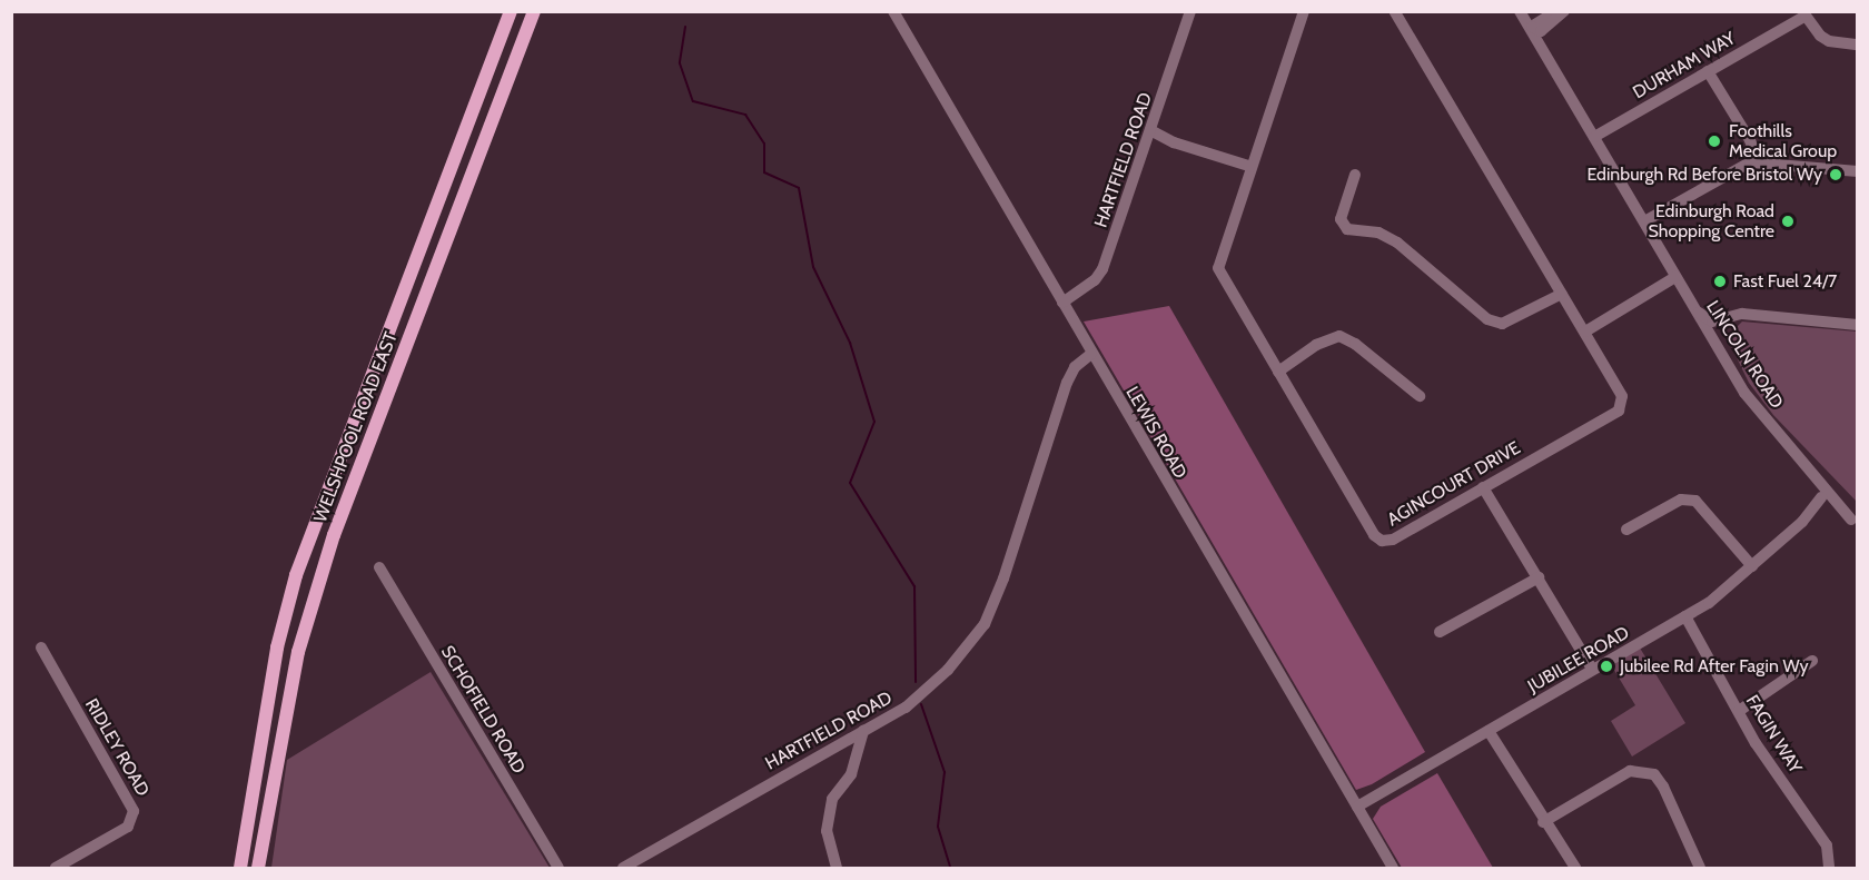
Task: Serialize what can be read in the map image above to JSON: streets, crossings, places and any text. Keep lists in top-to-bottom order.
{
  "streets": {
    "main road": ["WELSHPOOL ROAD EAST"],
    "street": [
      "DURHAM WAY",
      "HARTFIELD ROAD",
      "LINCOLN ROAD",
      "LEWIS ROAD",
      "AGINCOURT DRIVE",
      "JUBILEE ROAD",
      "SCHOFIELD ROAD",
      "FAGIN WAY",
      "RIDLEY ROAD"
    ]
  },
  "crossings": [
    ["DURHAM WAY", "LINCOLN ROAD"],
    ["HARTFIELD ROAD", "LEWIS ROAD"],
    ["LINCOLN ROAD", "JUBILEE ROAD"],
    ["LEWIS ROAD", "JUBILEE ROAD"],
    ["JUBILEE ROAD", "FAGIN WAY"]
  ],
  "places": [
    "Foothills Medical Group",
    "Edinburgh Rd Before Bristol Wy",
    "Edinburgh Road Shopping Centre",
    "Fast Fuel 24/7",
    "Jubilee Rd After Fagin Wy"
  ]
}
